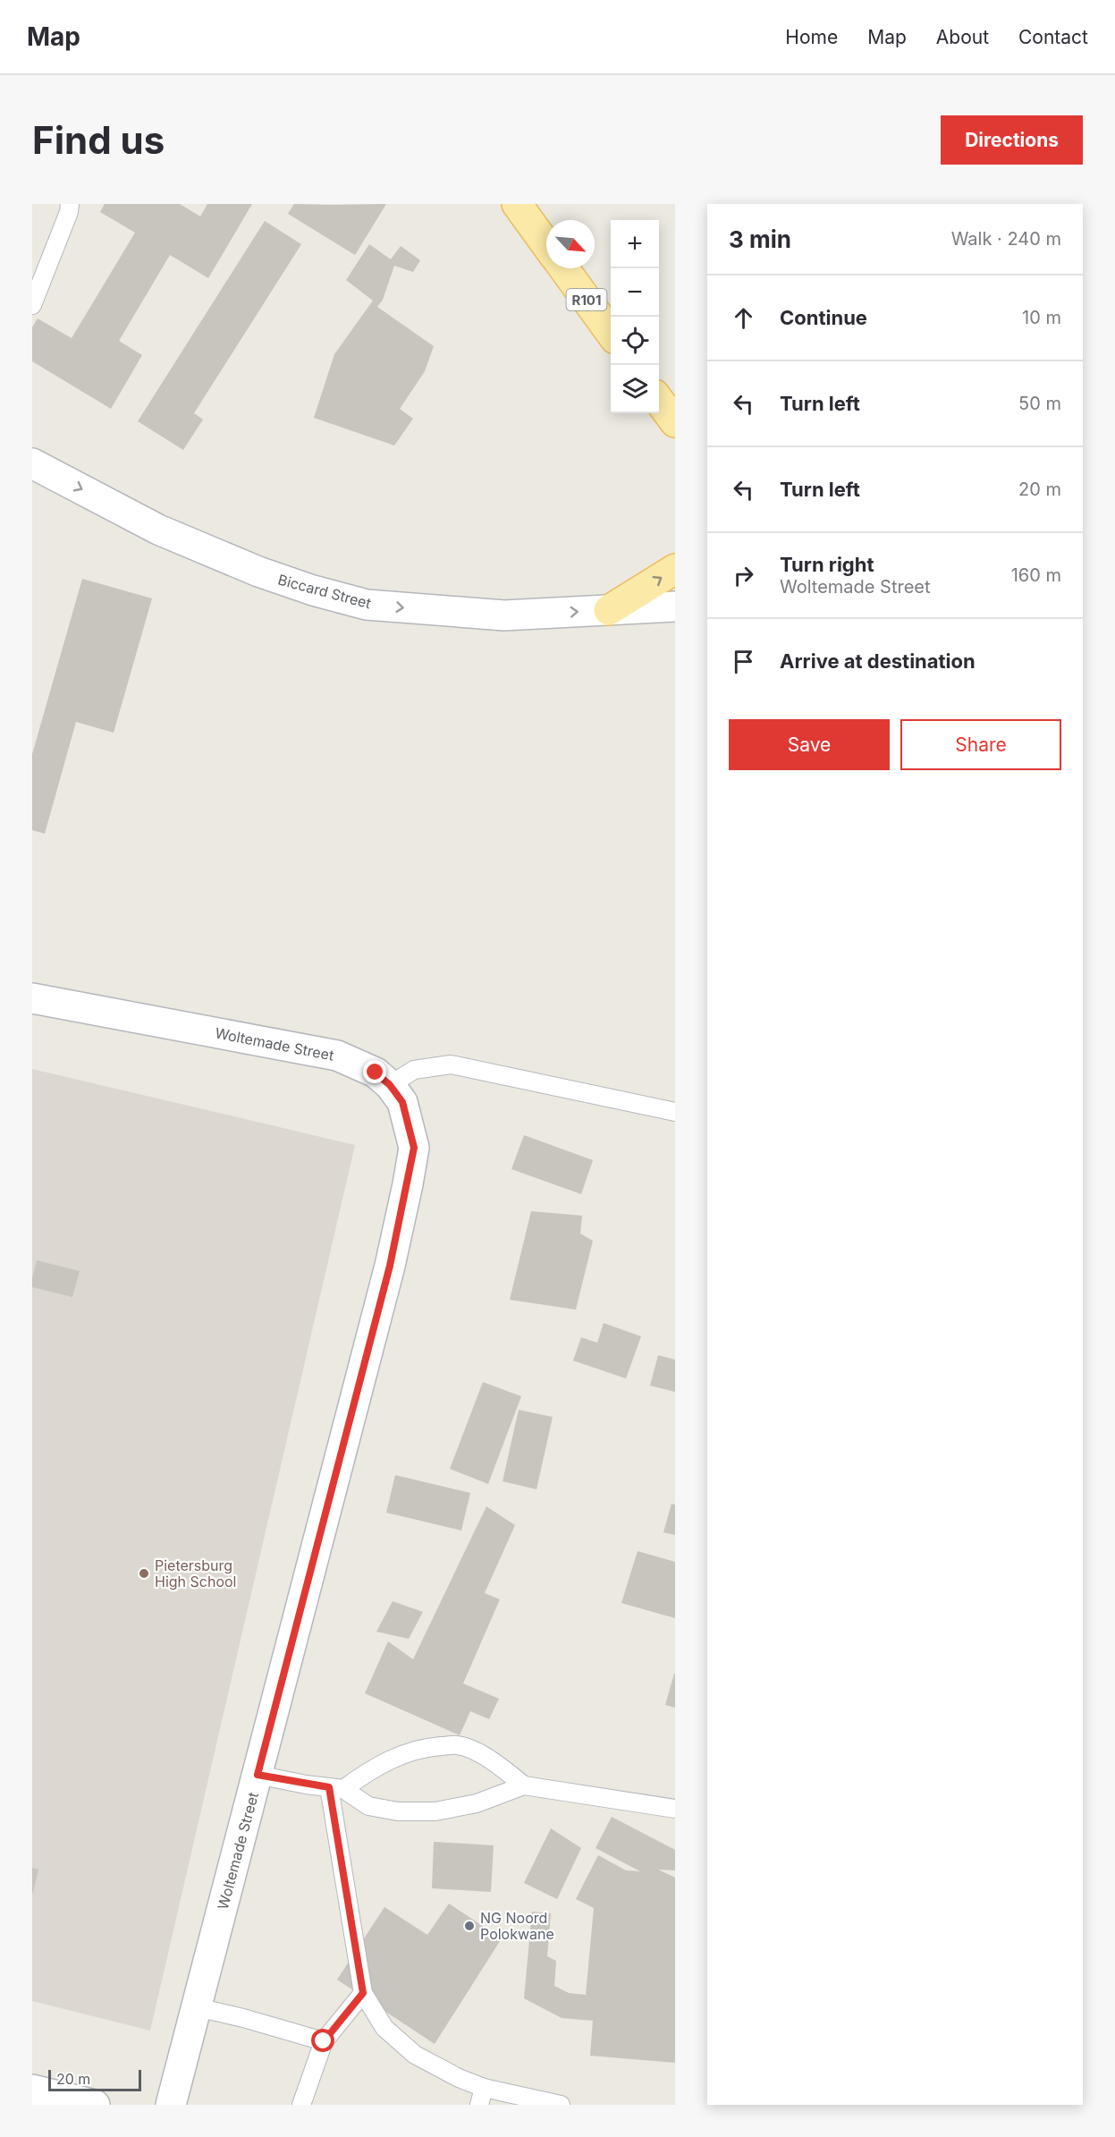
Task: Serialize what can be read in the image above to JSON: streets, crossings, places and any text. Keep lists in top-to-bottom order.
{
  "streets": {
    "main road": ["R101"],
    "street": ["Biccard Street", "Woltemade Street"]
  },
  "one_way": ["Biccard Street"],
  "places": ["Pietersburg High School", "NG Noord Polokwane"],
  "scale_bar": "20 m",
  "north": "bottom right",
  "page": {
    "header": "Map",
    "nav": [
      "Home",
      "Map",
      "About",
      "Contact"
    ],
    "buttons": [
      "Directions",
      ["Save", "Share"]
    ],
    "title": "Find us",
    "heading": ["3 min", "Walk · 240 m"],
    "map_buttons": ["+", "−"],
    "list": [
      ["Continue", "10 m"],
      ["Turn left", "50 m"],
      ["Turn left", "20 m"],
      ["Turn right", "Woltemade Street", "160 m"],
      "Arrive at destination"
    ],
    "scale": "20 m"
  }
}
